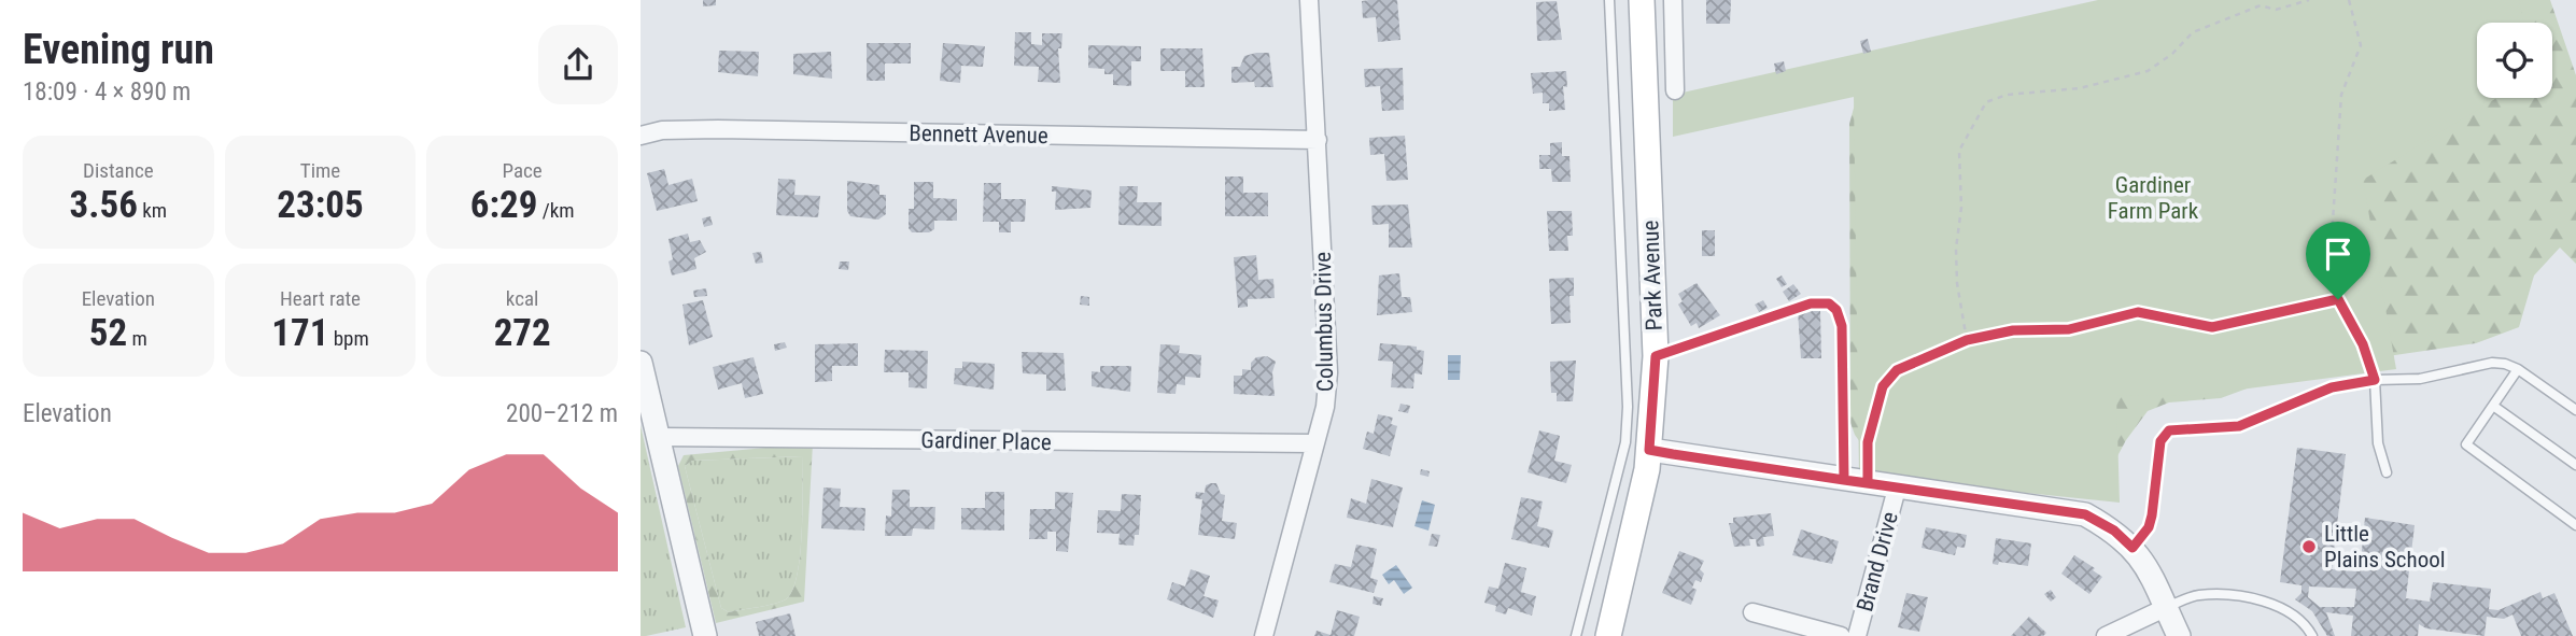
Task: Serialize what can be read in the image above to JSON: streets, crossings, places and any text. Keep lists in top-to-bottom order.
{
  "streets": {
    "main road": ["Park Avenue"],
    "street": [
      "Bennett Avenue",
      "Columbus Drive",
      "Gardiner Place",
      "Brand Drive"
    ]
  },
  "crossings": [
    ["Bennett Avenue", "Columbus Drive"],
    ["Columbus Drive", "Gardiner Place"]
  ],
  "parks": ["Gardiner Farm Park"],
  "places": ["Little Plains School"],
  "page": {
    "heading": ["Evening run", "18:09 · 4 × 890 m"],
    "stats": [
      ["Distance", "3.56 km"],
      ["Time", "23:05"],
      ["Pace", "6:29 /km"],
      ["Elevation", "52 m"],
      ["Heart rate", "171 bpm"],
      ["kcal", "272"]
    ],
    "chart": ["Elevation", "200–212 m"]
  }
}
